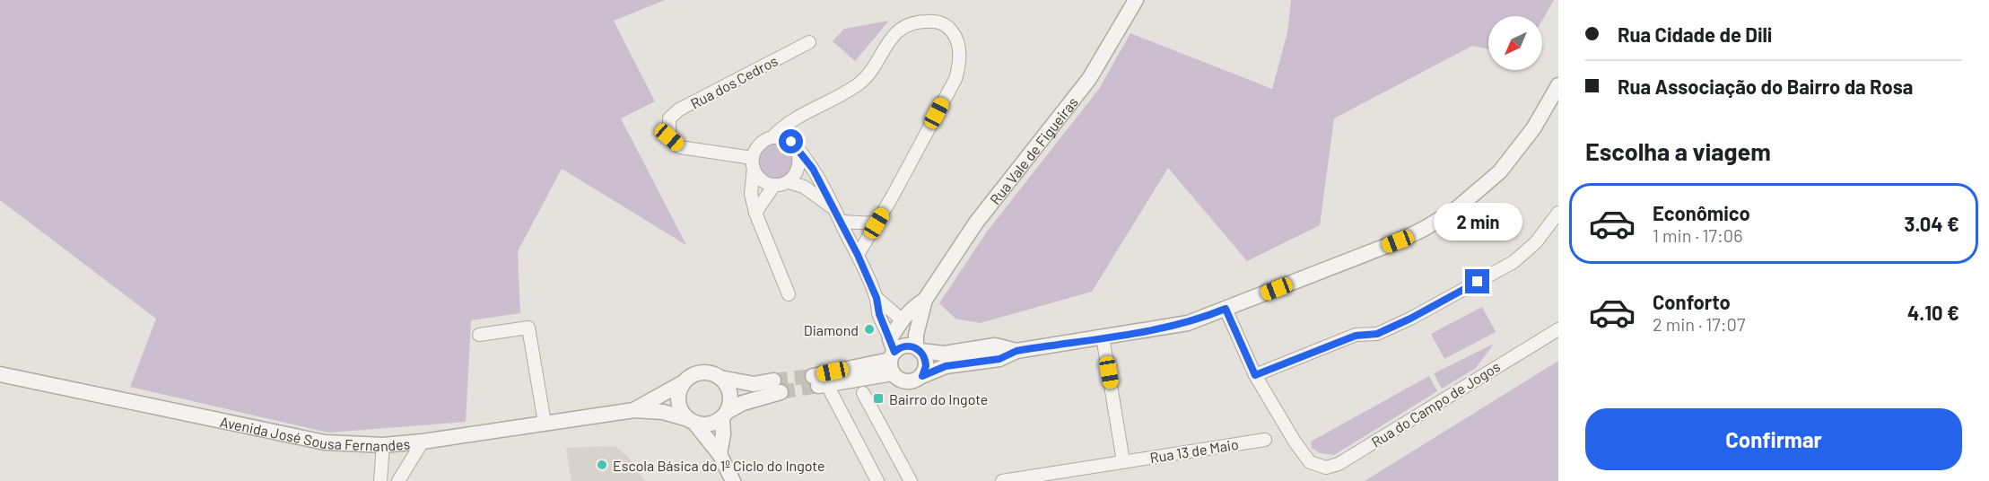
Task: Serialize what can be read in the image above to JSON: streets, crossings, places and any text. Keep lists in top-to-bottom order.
{
  "streets": {
    "street": [
      "Rua dos Cedros",
      "Rua Vale de Figueiras",
      "Rua do Campo de Jogos",
      "Avenida José Sousa Fernandes",
      "Rua 13 de Maio"
    ]
  },
  "places": {
    "other": ["Diamond", "Escola Básica do 1º Ciclo do Ingote"],
    "transit": ["Bairro do Ingote"]
  },
  "north": "bottom left",
  "page": {
    "banner": ["Rua Cidade de Dili", "Rua Associação do Bairro da Rosa"],
    "heading": "Escolha a viagem",
    "list": [
      {
        "name": "Econômico",
        "note": "1 min · 17:06",
        "value": "3.04 €"
      },
      {
        "name": "Conforto",
        "note": "2 min · 17:07",
        "value": "4.10 €"
      }
    ],
    "bubble": "2 min",
    "buttons": "Confirmar"
  }
}
